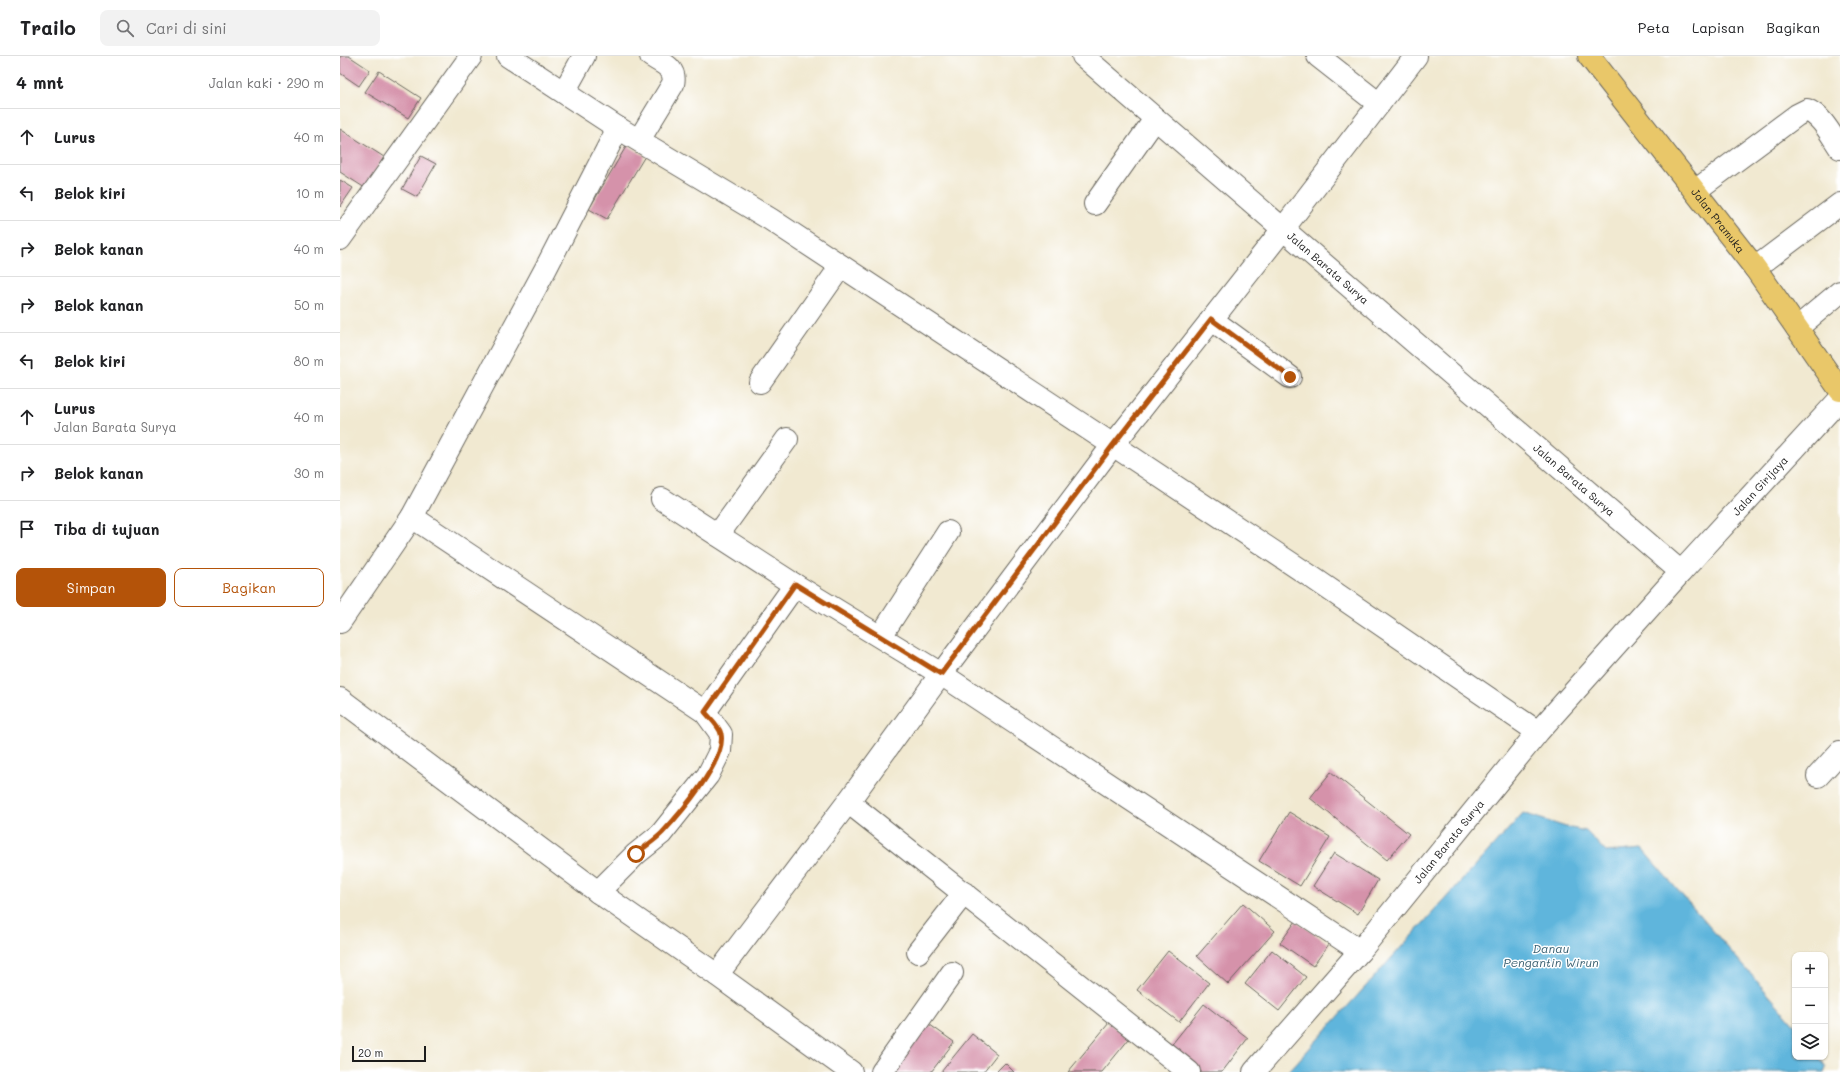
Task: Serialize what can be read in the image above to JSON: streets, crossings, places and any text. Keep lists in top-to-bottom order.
{
  "streets": {
    "main road": ["Jalan Pramuka"],
    "street": ["Jalan Barata Surya", "Jalan Girijaya"]
  },
  "crossings": [
    ["Jalan Barata Surya", "Jalan Girijaya"]
  ],
  "water": ["Danau Pengantin Wirun"],
  "scale_bar": "20 m",
  "page": {
    "header": "Trailo",
    "search": "Cari di sini",
    "nav": ["Peta", "Lapisan", "Bagikan"],
    "heading": ["4 mnt", "Jalan kaki · 290 m"],
    "list": [
      ["Lurus", "40 m"],
      ["Belok kiri", "10 m"],
      ["Belok kanan", "40 m"],
      ["Belok kanan", "50 m"],
      ["Belok kiri", "80 m"],
      ["Lurus", "Jalan Barata Surya", "40 m"],
      ["Belok kanan", "30 m"],
      "Tiba di tujuan"
    ],
    "buttons": ["Simpan", "Bagikan"],
    "map_buttons": ["+", "−"],
    "scale": "20 m"
  }
}
